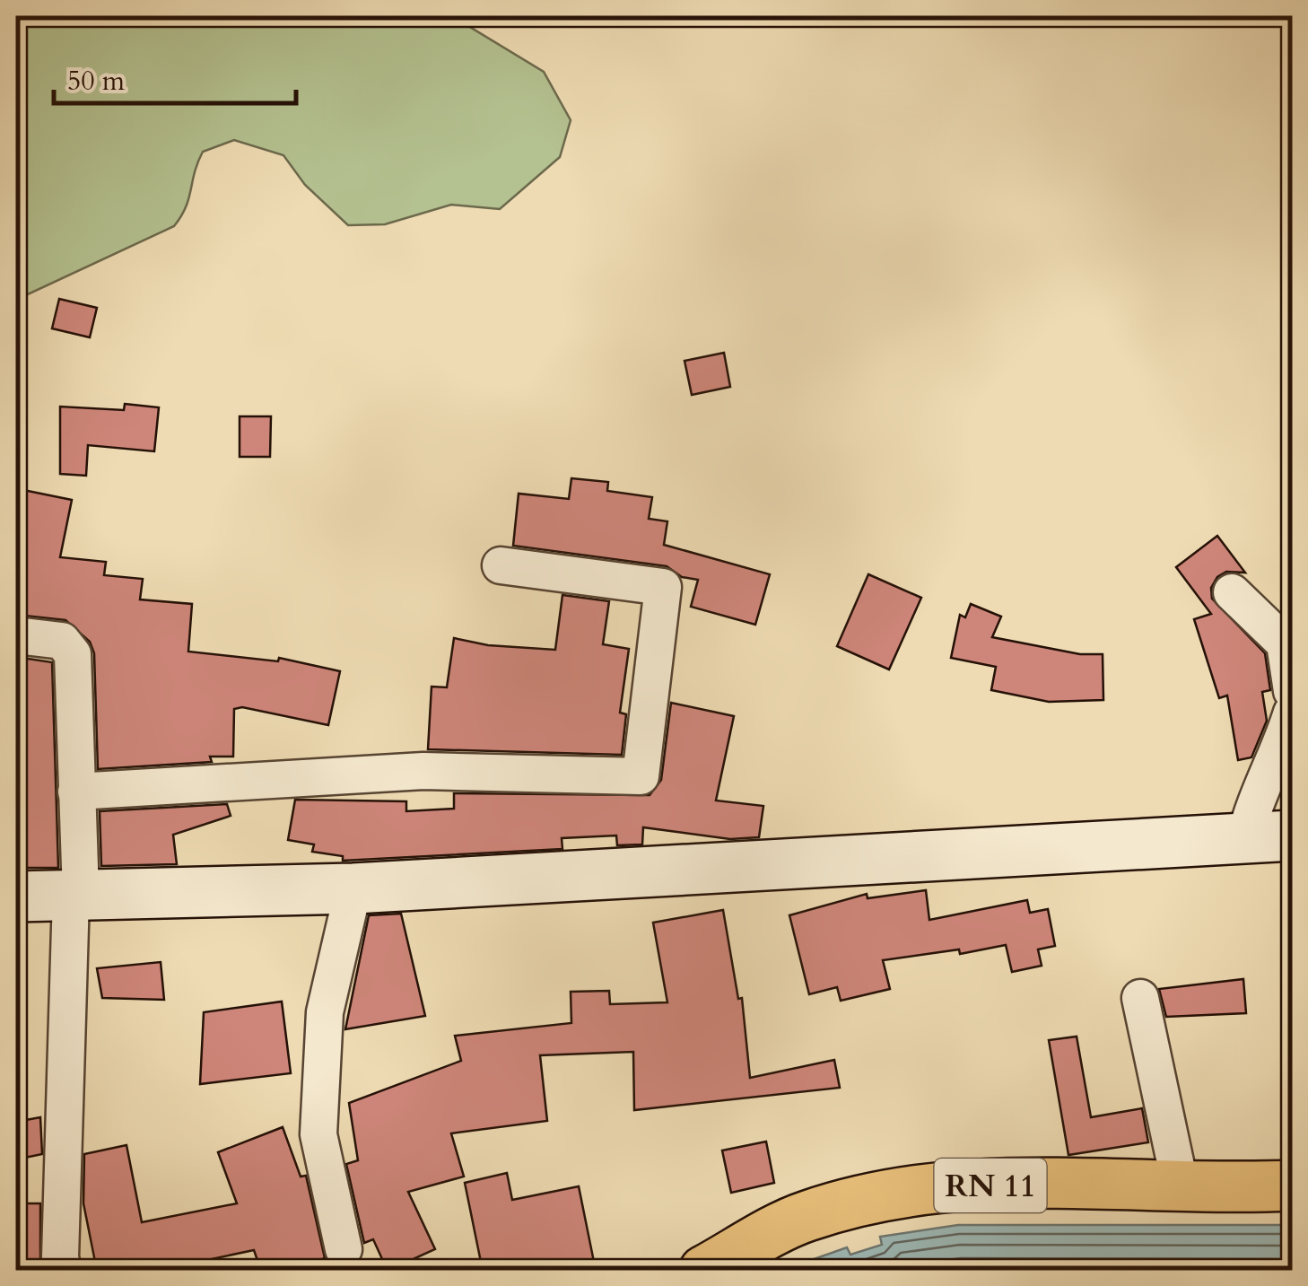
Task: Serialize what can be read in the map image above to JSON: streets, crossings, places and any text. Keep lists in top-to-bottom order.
{
  "streets": {
    "main road": ["RN 11"]
  },
  "scale_bar": "50 m"
}
